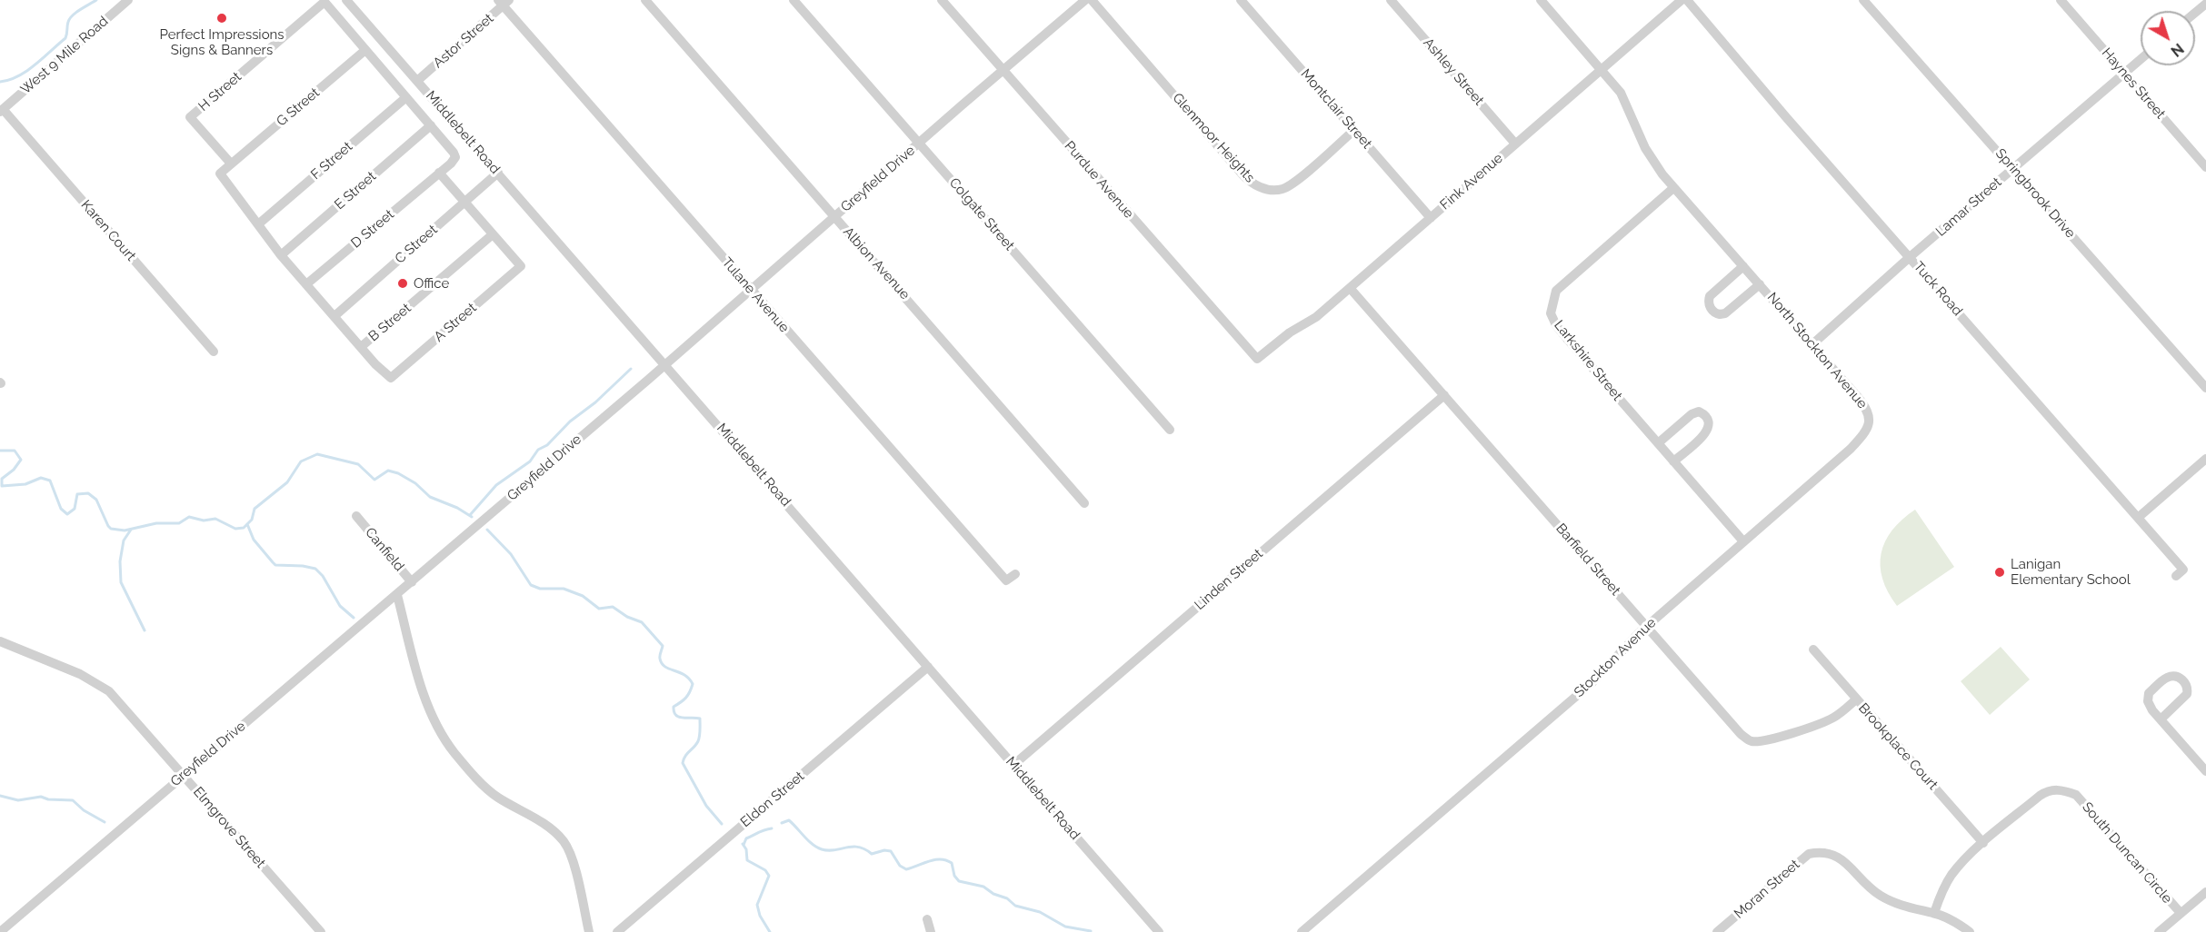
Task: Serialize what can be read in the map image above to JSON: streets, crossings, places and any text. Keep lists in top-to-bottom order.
{
  "streets": {
    "street": [
      "Astor Street",
      "West 9 Mile Road",
      "Ashley Street",
      "Haynes Street",
      "H Street",
      "G Street",
      "Montclair Street",
      "Middlebelt Road",
      "Glenmoor Heights",
      "F Street",
      "Greyfield Drive",
      "Purdue Avenue",
      "Fink Avenue",
      "E Street",
      "Springbrook Drive",
      "Lamar Street",
      "Colgate Street",
      "D Street",
      "Karen Court",
      "C Street",
      "Albion Avenue",
      "Tuck Road",
      "Tulane Avenue",
      "B Street",
      "A Street",
      "North Stockton Avenue",
      "Larkshire Street",
      "Canfield",
      "Barfield Street",
      "Linden Street",
      "Stockton Avenue",
      "Brookplace Court",
      "Eldon Street",
      "Elmgrove Street",
      "South Duncan Circle",
      "Moran Street"
    ]
  },
  "crossings": [
    ["Astor Street", "Middlebelt Road"],
    ["Astor Street", "Tulane Avenue"],
    ["West 9 Mile Road", "Karen Court"],
    ["Ashley Street", "Fink Avenue"],
    ["Haynes Street", "Lamar Street"],
    ["H Street", "G Street"],
    ["Montclair Street", "Glenmoor Heights"],
    ["Montclair Street", "Fink Avenue"],
    ["Middlebelt Road", "Greyfield Drive"],
    ["Middlebelt Road", "C Street"],
    ["Middlebelt Road", "Linden Street"],
    ["Middlebelt Road", "Eldon Street"],
    ["Greyfield Drive", "Purdue Avenue"],
    ["Greyfield Drive", "Colgate Street"],
    ["Greyfield Drive", "Albion Avenue"],
    ["Greyfield Drive", "Tulane Avenue"],
    ["Greyfield Drive", "Canfield"],
    ["Greyfield Drive", "Elmgrove Street"],
    ["Purdue Avenue", "Fink Avenue"],
    ["Fink Avenue", "North Stockton Avenue"],
    ["Fink Avenue", "Barfield Street"],
    ["E Street", "D Street"],
    ["Springbrook Drive", "Lamar Street"],
    ["Lamar Street", "Tuck Road"],
    ["Lamar Street", "North Stockton Avenue"],
    ["D Street", "A Street"],
    ["C Street", "A Street"],
    ["B Street", "A Street"],
    ["North Stockton Avenue", "Larkshire Street"],
    ["North Stockton Avenue", "Stockton Avenue"],
    ["Larkshire Street", "Stockton Avenue"],
    ["Barfield Street", "Linden Street"],
    ["Barfield Street", "Stockton Avenue"],
    ["Barfield Street", "Brookplace Court"],
    ["Brookplace Court", "South Duncan Circle"],
    ["South Duncan Circle", "Moran Street"]
  ],
  "places": ["Perfect Impressions Signs & Banners", "Office", "Lanigan Elementary School"],
  "north": "bottom right"
}
